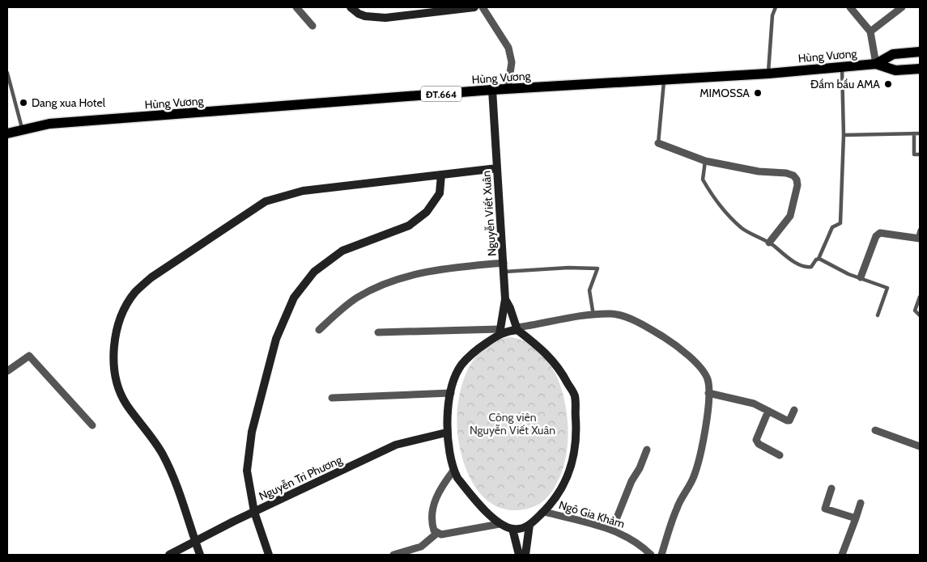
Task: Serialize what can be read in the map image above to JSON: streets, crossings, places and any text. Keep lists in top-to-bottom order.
{
  "streets": {
    "main road": ["Hùng Vương", "ĐT.664"],
    "street": ["Nguyễn Viết Xuân", "Nguyễn Tri Phương", "Ngô Gia Khảm"]
  },
  "crossings": [
    ["Hùng Vương", "Nguyễn Viết Xuân"]
  ],
  "parks": ["Công viên Nguyễn Viết Xuân"],
  "places": ["Đầm bầu AMA", "MIMOSSA", "Dang xua Hotel"]
}
